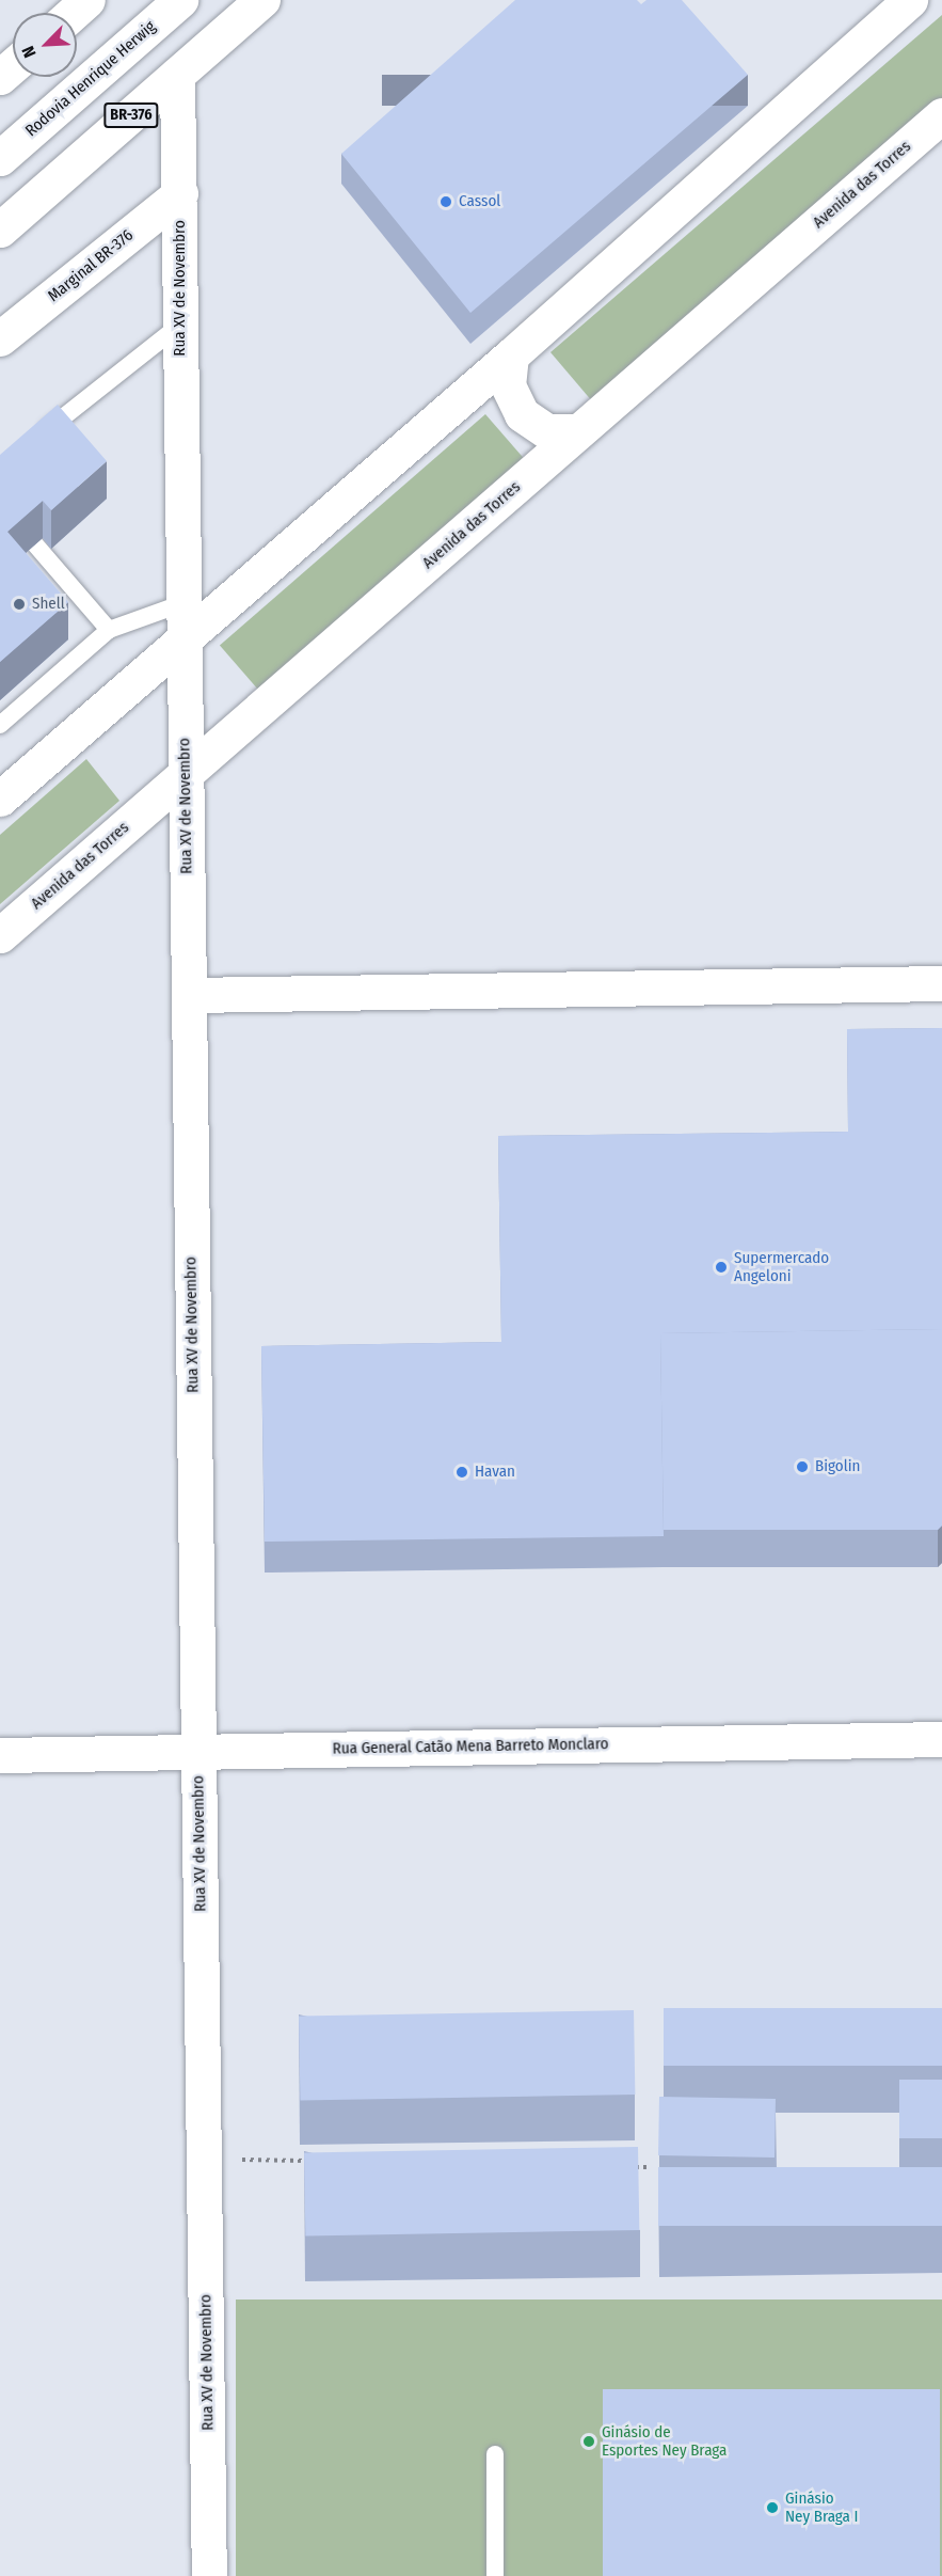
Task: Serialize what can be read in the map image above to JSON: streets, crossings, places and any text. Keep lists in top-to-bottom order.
{
  "streets": {
    "main road": [
      "Rodovia Henrique Herwig",
      "BR-376",
      "Avenida das Torres",
      "Marginal BR-376",
      "Rua XV de Novembro",
      "Rua General Catão Mena Barreto Monclaro"
    ]
  },
  "crossings": [
    ["BR-376", "Rua XV de Novembro"],
    ["Avenida das Torres", "Rua XV de Novembro"],
    ["Marginal BR-376", "Rua XV de Novembro"],
    ["Rua XV de Novembro", "Rua General Catão Mena Barreto Monclaro"]
  ],
  "places": [
    "Cassol",
    "Shell",
    "Supermercado Angeloni",
    "Bigolin",
    "Havan",
    "Ginásio de Esportes Ney Braga",
    "Ginásio Ney Braga I"
  ],
  "north": "bottom left"
}
